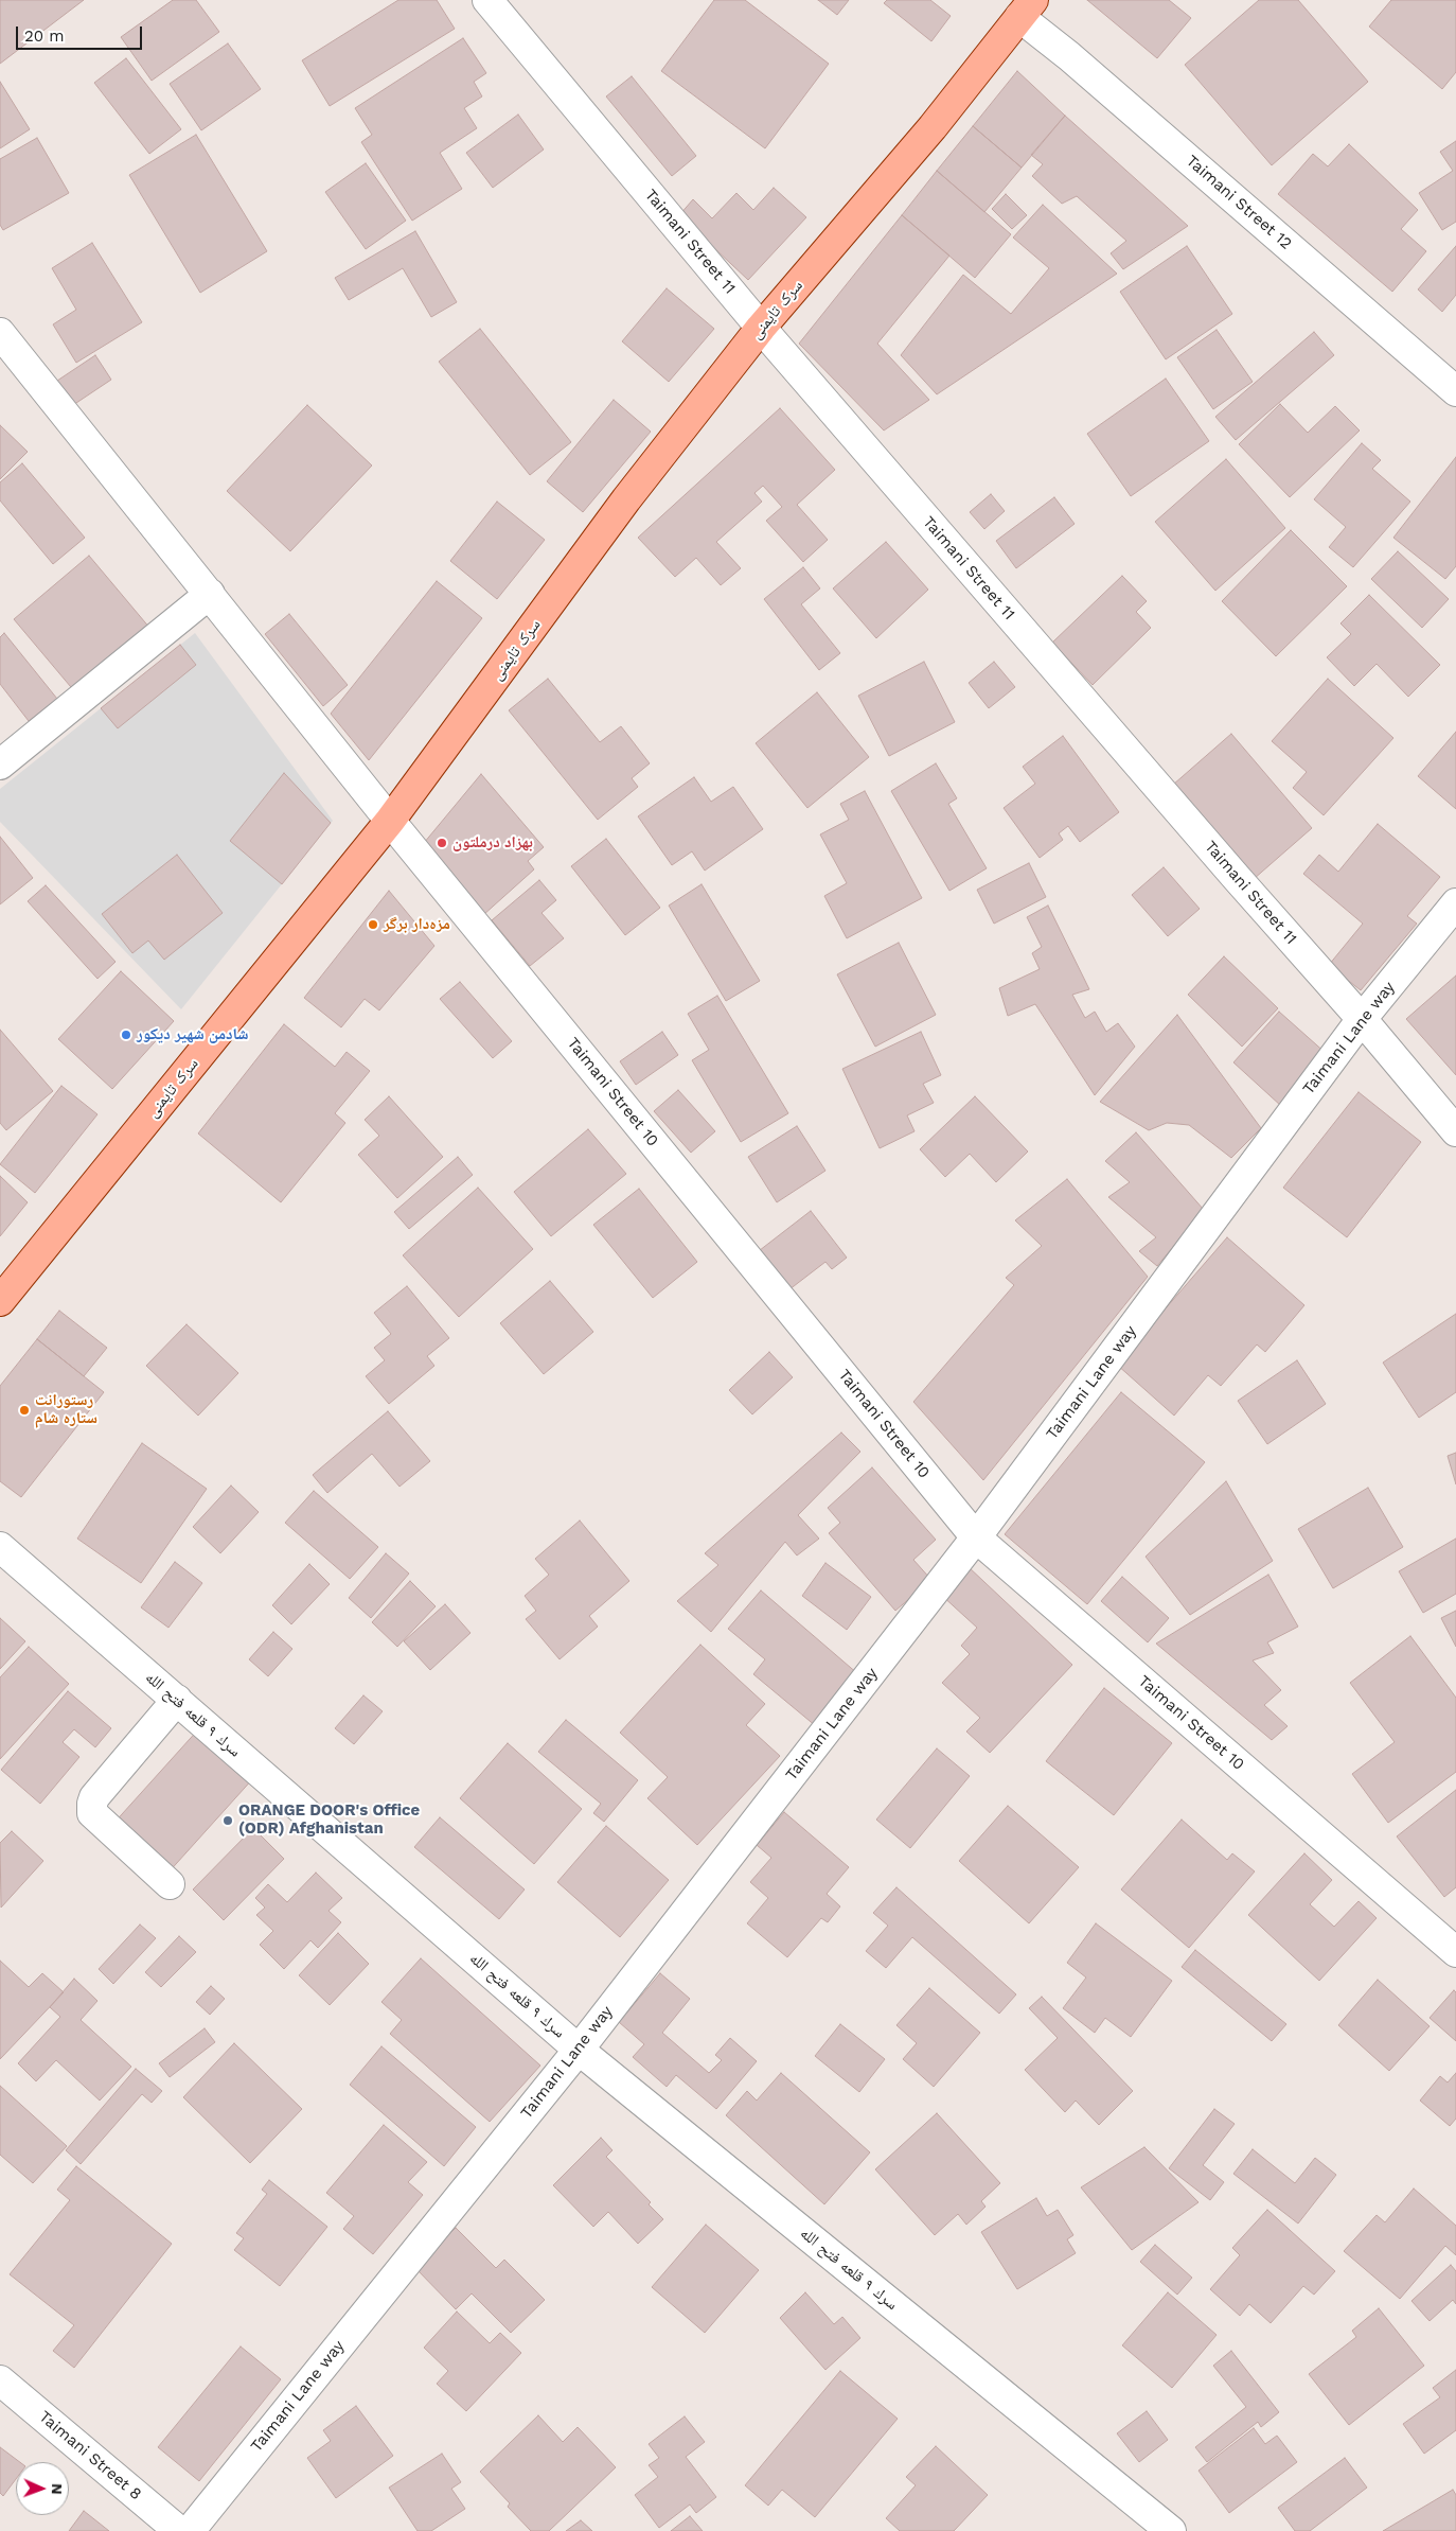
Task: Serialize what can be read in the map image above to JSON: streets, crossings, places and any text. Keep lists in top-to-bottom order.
{
  "streets": {
    "main road": ["سرک تایمنی"],
    "street": [
      "Taimani Street 12",
      "Taimani Street 11",
      "Taimani Lane way",
      "Taimani Street 10",
      "سرك ٩ قلعه فتح الله",
      "Taimani Street 8"
    ]
  },
  "crossings": [
    ["Taimani Street 12", "سرک تایمنی"],
    ["Taimani Street 11", "سرک تایمنی"],
    ["Taimani Street 11", "Taimani Lane way"],
    ["سرک تایمنی", "Taimani Street 10"],
    ["Taimani Lane way", "Taimani Street 10"],
    ["Taimani Lane way", "سرك ٩ قلعه فتح الله"]
  ],
  "places": [
    "بهزاد درملتون",
    "مزه‌دار برگر",
    "شادمن شهیر دیکور",
    "رستورانت ستاره شام",
    "ORANGE DOOR's Office (ODR) Afghanistan"
  ],
  "scale_bar": "20 m",
  "north": "right"
}
